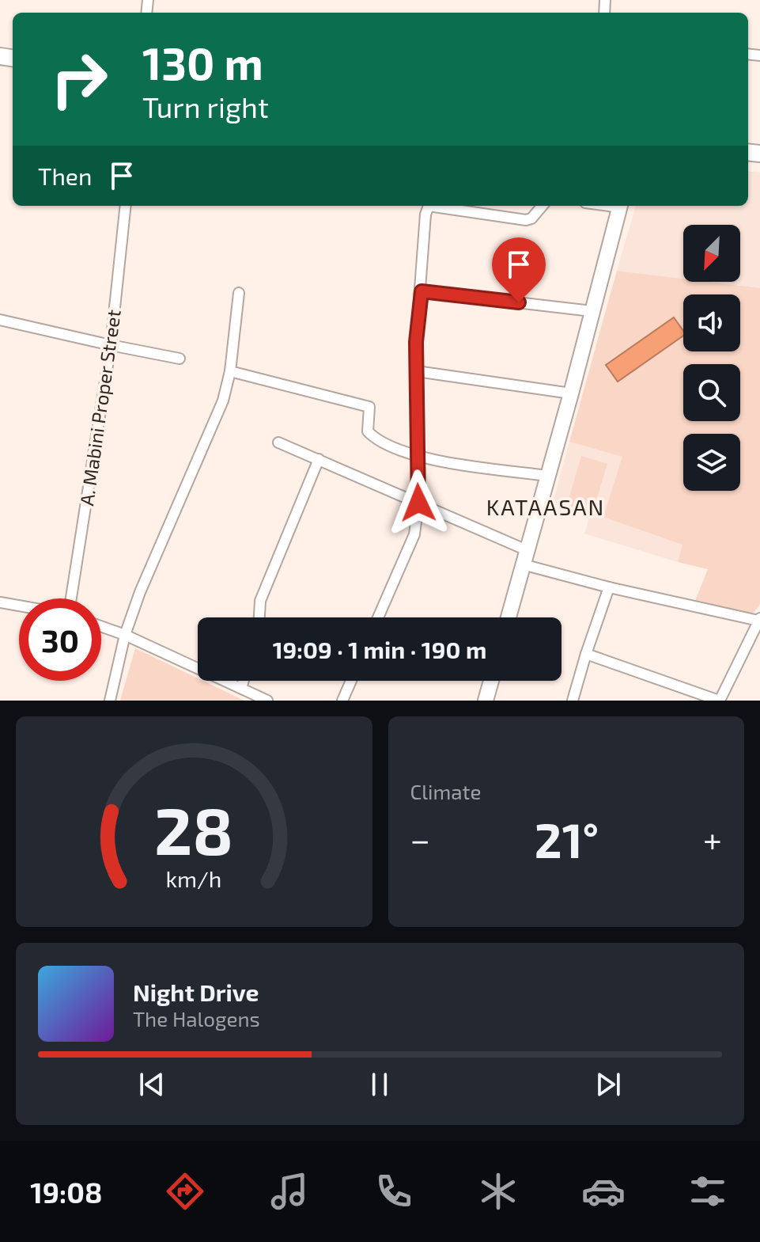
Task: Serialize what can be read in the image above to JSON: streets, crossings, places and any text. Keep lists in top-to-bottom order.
{
  "streets": {
    "street": ["A. Mabini Proper Street"]
  },
  "districts": ["KATAASAN"],
  "north": "bottom left",
  "page": {
    "turn": ["130 m", "Turn right"],
    "then": "Then",
    "limit": "30",
    "trip": "19:09 · 1 min · 190 m",
    "tile": "Climate",
    "heat": ["−", "21°", "+"],
    "song": ["Night Drive", "The Halogens"],
    "tabs": "19:08",
    "gauge": ["28", "km/h"]
  }
}
